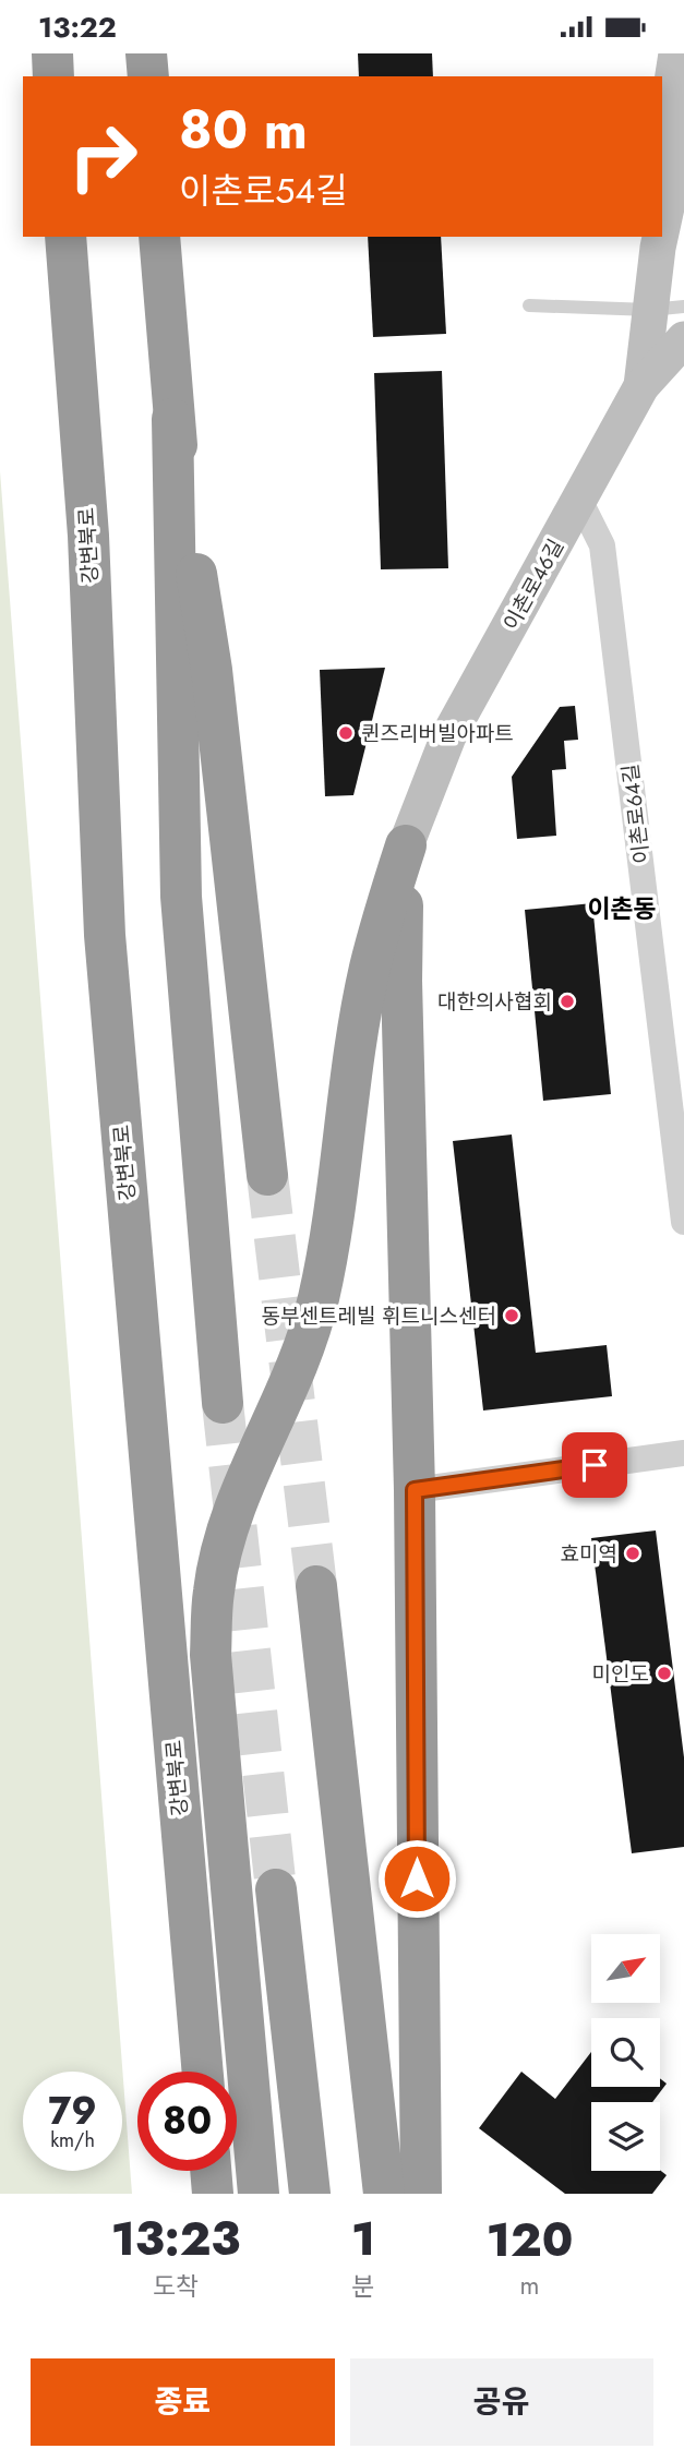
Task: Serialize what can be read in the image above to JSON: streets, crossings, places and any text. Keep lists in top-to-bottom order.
{
  "streets": {
    "highway": ["강변북로"],
    "main road": ["이촌로46길"],
    "street": ["이촌로64길"]
  },
  "crossings": [
    ["이촌로46길", "이촌로64길"]
  ],
  "districts": ["이촌동"],
  "places": [
    "퀸즈리버빌아파트",
    "대한의사협회",
    "동부센트레빌 휘트니스센터",
    "효미역",
    "미인도"
  ],
  "north": "top right",
  "page": {
    "status": "13:22",
    "turn": ["80 m", "이촌로54길"],
    "speed": "79 km/h",
    "limit": "80",
    "eta": [
      "13:23",
      "도착",
      "1",
      "분",
      "120",
      "m"
    ],
    "buttons": ["종료", "공유"]
  }
}
